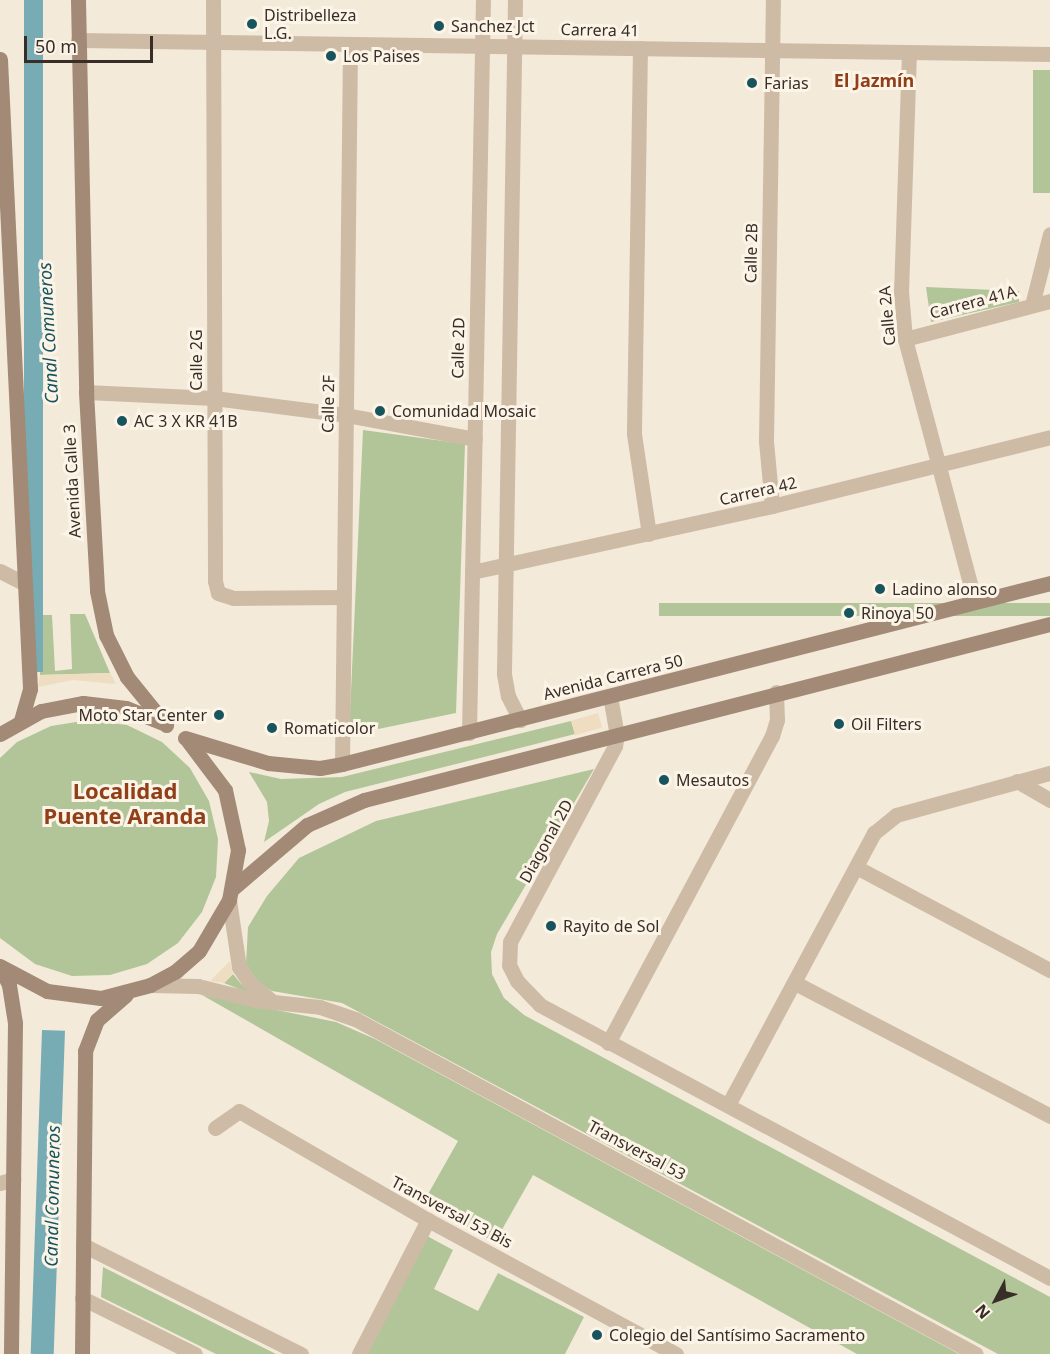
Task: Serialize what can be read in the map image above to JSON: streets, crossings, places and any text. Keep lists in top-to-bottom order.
{
  "streets": {
    "main road": ["Avenida Calle 3", "Avenida Carrera 50"],
    "street": [
      "Carrera 41",
      "Calle 2B",
      "Carrera 41A",
      "Calle 2A",
      "Calle 2D",
      "Calle 2G",
      "Calle 2F",
      "Carrera 42",
      "Diagonal 2D",
      "Transversal 53",
      "Transversal 53 Bis"
    ]
  },
  "crossings": [
    ["Carrera 41", "Calle 2B"],
    ["Carrera 41", "Calle 2A"],
    ["Carrera 41", "Calle 2D"],
    ["Carrera 41", "Calle 2G"],
    ["Carrera 41", "Calle 2F"],
    ["Carrera 41", "Avenida Calle 3"],
    ["Calle 2B", "Carrera 42"],
    ["Carrera 41A", "Calle 2A"],
    ["Calle 2A", "Carrera 42"],
    ["Calle 2A", "Avenida Carrera 50"],
    ["Calle 2D", "Carrera 42"],
    ["Calle 2D", "Avenida Carrera 50"],
    ["Calle 2G", "Calle 2F"],
    ["Calle 2F", "Avenida Carrera 50"]
  ],
  "districts": ["El Jazmín", "Localidad Puente Aranda"],
  "water": ["Canal Comuneros"],
  "places": [
    "Distribelleza L.G.",
    "Sanchez Jct",
    "Los Paises",
    "Farias",
    "Comunidad Mosaic",
    "AC 3 X KR 41B",
    "Ladino alonso",
    "Rinoya 50",
    "Moto Star Center",
    "Oil Filters",
    "Romaticolor",
    "Mesautos",
    "Rayito de Sol",
    "Colegio del Santísimo Sacramento"
  ],
  "scale_bar": "50 m",
  "north": "bottom left"
}
